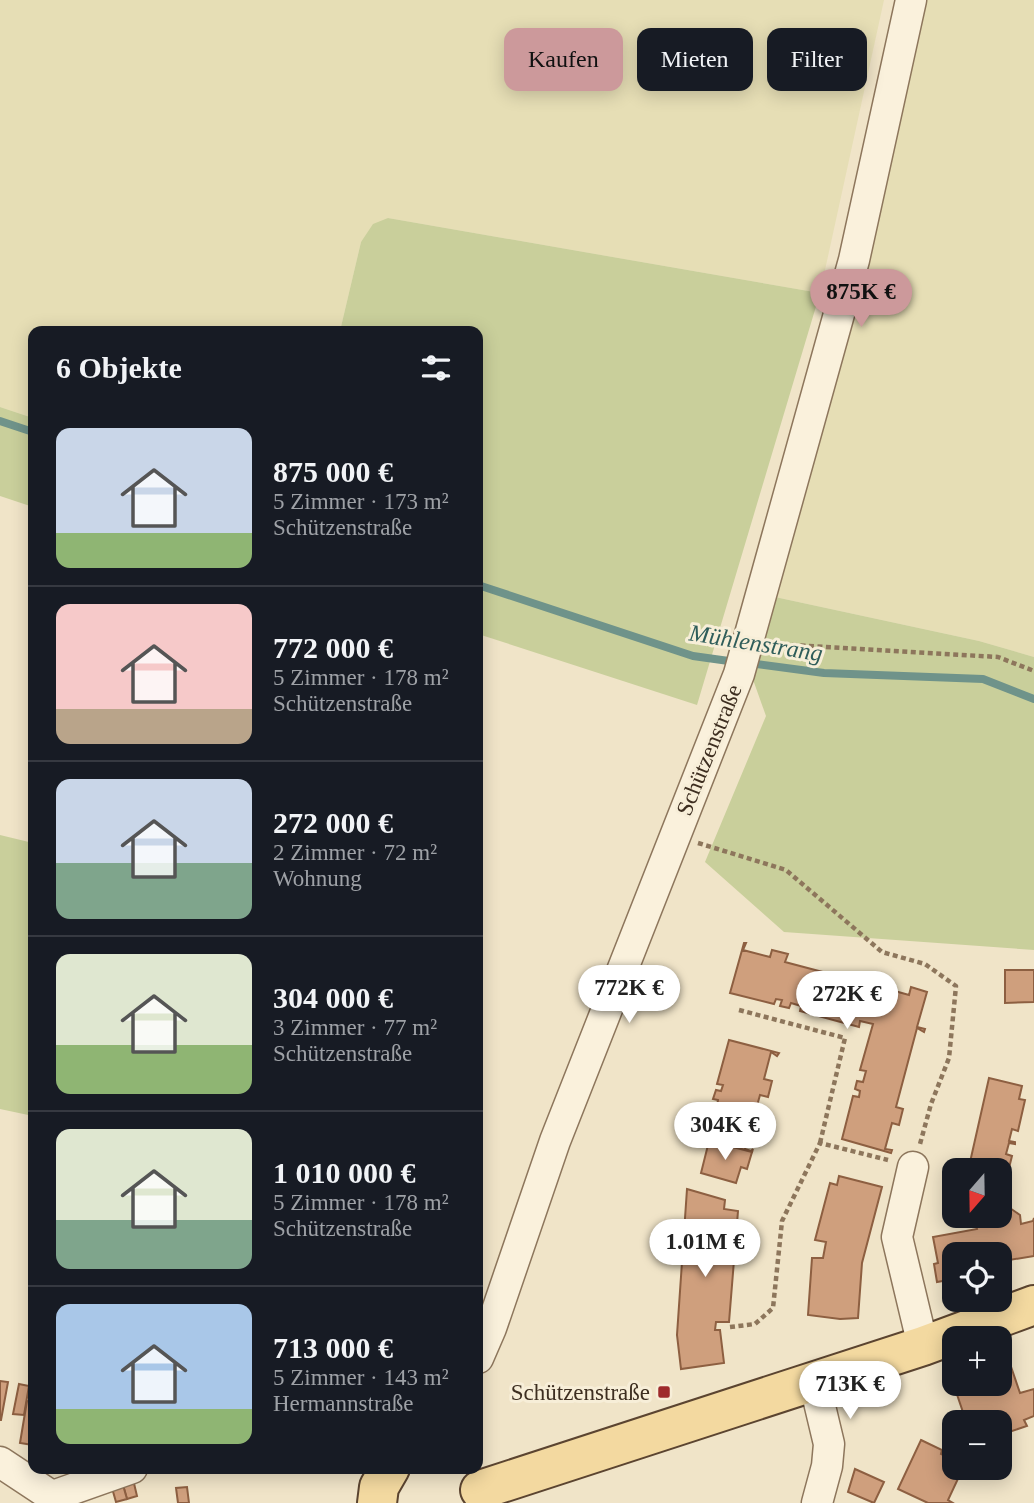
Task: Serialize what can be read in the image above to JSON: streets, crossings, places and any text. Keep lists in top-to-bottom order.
{
  "streets": {
    "street": ["Schützenstraße"]
  },
  "water": ["Mühlenstrang"],
  "places": {
    "transit": ["Schützenstraße"]
  },
  "north": "bottom",
  "page": {
    "chip": ["Kaufen", "Mieten", "Filter"],
    "price": [
      "875K €",
      "772K €",
      "272K €",
      "304K €",
      "1.01M €",
      "713K €"
    ],
    "heading": "6 Objekte",
    "list": [
      {
        "name": "875 000 €",
        "note": "5 Zimmer · 173 m² · Schützenstraße"
      },
      {
        "name": "772 000 €",
        "note": "5 Zimmer · 178 m² · Schützenstraße"
      },
      {
        "name": "272 000 €",
        "note": "2 Zimmer · 72 m² · Wohnung"
      },
      {
        "name": "304 000 €",
        "note": "3 Zimmer · 77 m² · Schützenstraße"
      },
      {
        "name": "1 010 000 €",
        "note": "5 Zimmer · 178 m² · Schützenstraße"
      },
      {
        "name": "713 000 €",
        "note": "5 Zimmer · 143 m² · Hermannstraße"
      }
    ],
    "map_buttons": ["+", "−"]
  }
}
